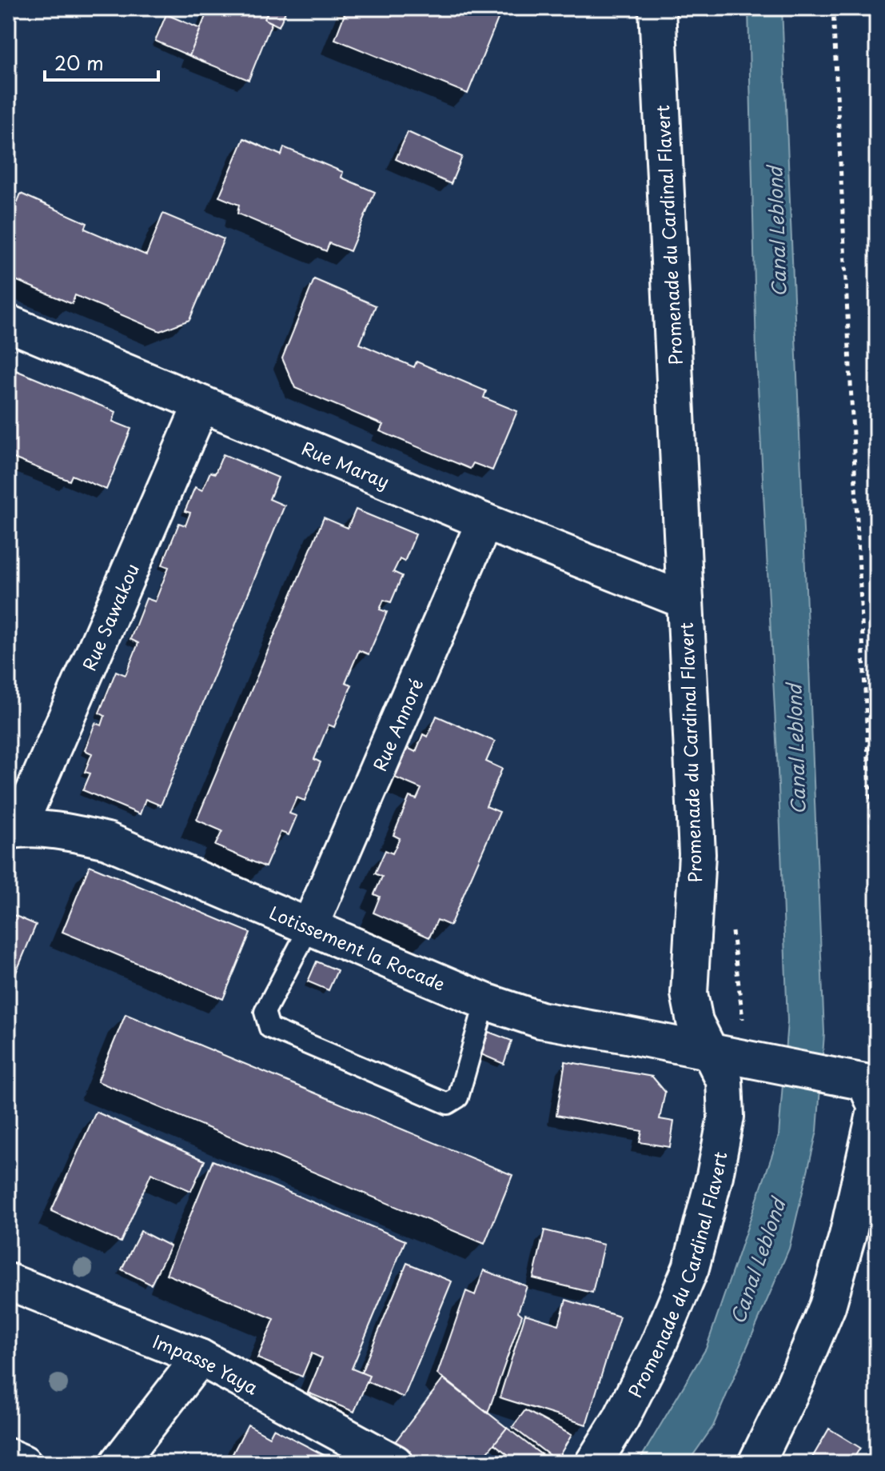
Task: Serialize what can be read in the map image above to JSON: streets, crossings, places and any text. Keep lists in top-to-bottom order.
{
  "streets": {
    "street": [
      "Promenade du Cardinal Flavert",
      "Rue Maray",
      "Rue Sawakou",
      "Rue Annoré",
      "Lotissement la Rocade",
      "Impasse Yaya"
    ]
  },
  "crossings": [
    ["Promenade du Cardinal Flavert", "Rue Maray"],
    ["Promenade du Cardinal Flavert", "Lotissement la Rocade"],
    ["Rue Maray", "Rue Sawakou"],
    ["Rue Maray", "Rue Annoré"],
    ["Rue Sawakou", "Lotissement la Rocade"],
    ["Rue Annoré", "Lotissement la Rocade"]
  ],
  "water": ["Canal Leblond"],
  "scale_bar": "20 m"
}
